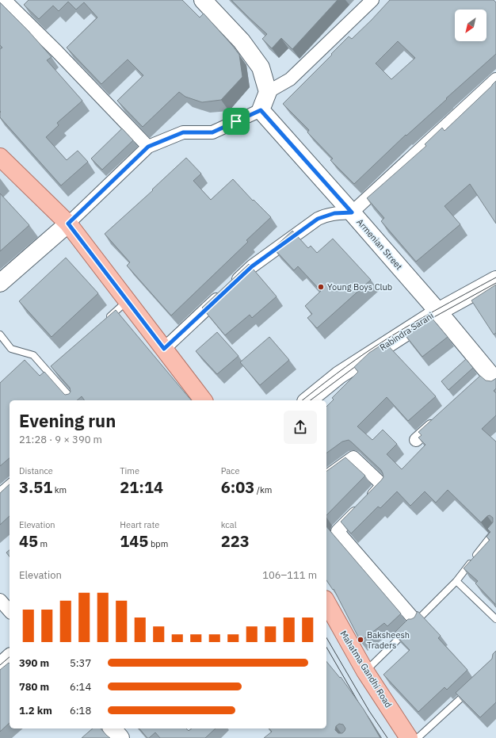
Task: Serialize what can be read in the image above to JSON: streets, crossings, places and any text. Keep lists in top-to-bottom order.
{
  "streets": {
    "main road": ["Mahatma Gandhi Road"],
    "street": ["Armenian Street", "Rabindra Sarani"]
  },
  "crossings": [
    ["Armenian Street", "Rabindra Sarani"]
  ],
  "places": ["Young Boys Club", "Baksheesh Traders"],
  "north": "bottom left",
  "page": {
    "heading": ["Evening run", "21:28 · 9 × 390 m"],
    "stats": [
      ["Distance", "3.51 km"],
      ["Time", "21:14"],
      ["Pace", "6:03 /km"],
      ["Elevation", "45 m"],
      ["Heart rate", "145 bpm"],
      ["kcal", "223"]
    ],
    "chart": ["Elevation", "106–111 m"],
    "list": [
      {
        "name": "390 m",
        "note": "5:37"
      },
      {
        "name": "780 m",
        "note": "6:14"
      },
      {
        "name": "1.2 km",
        "note": "6:18"
      }
    ]
  }
}
